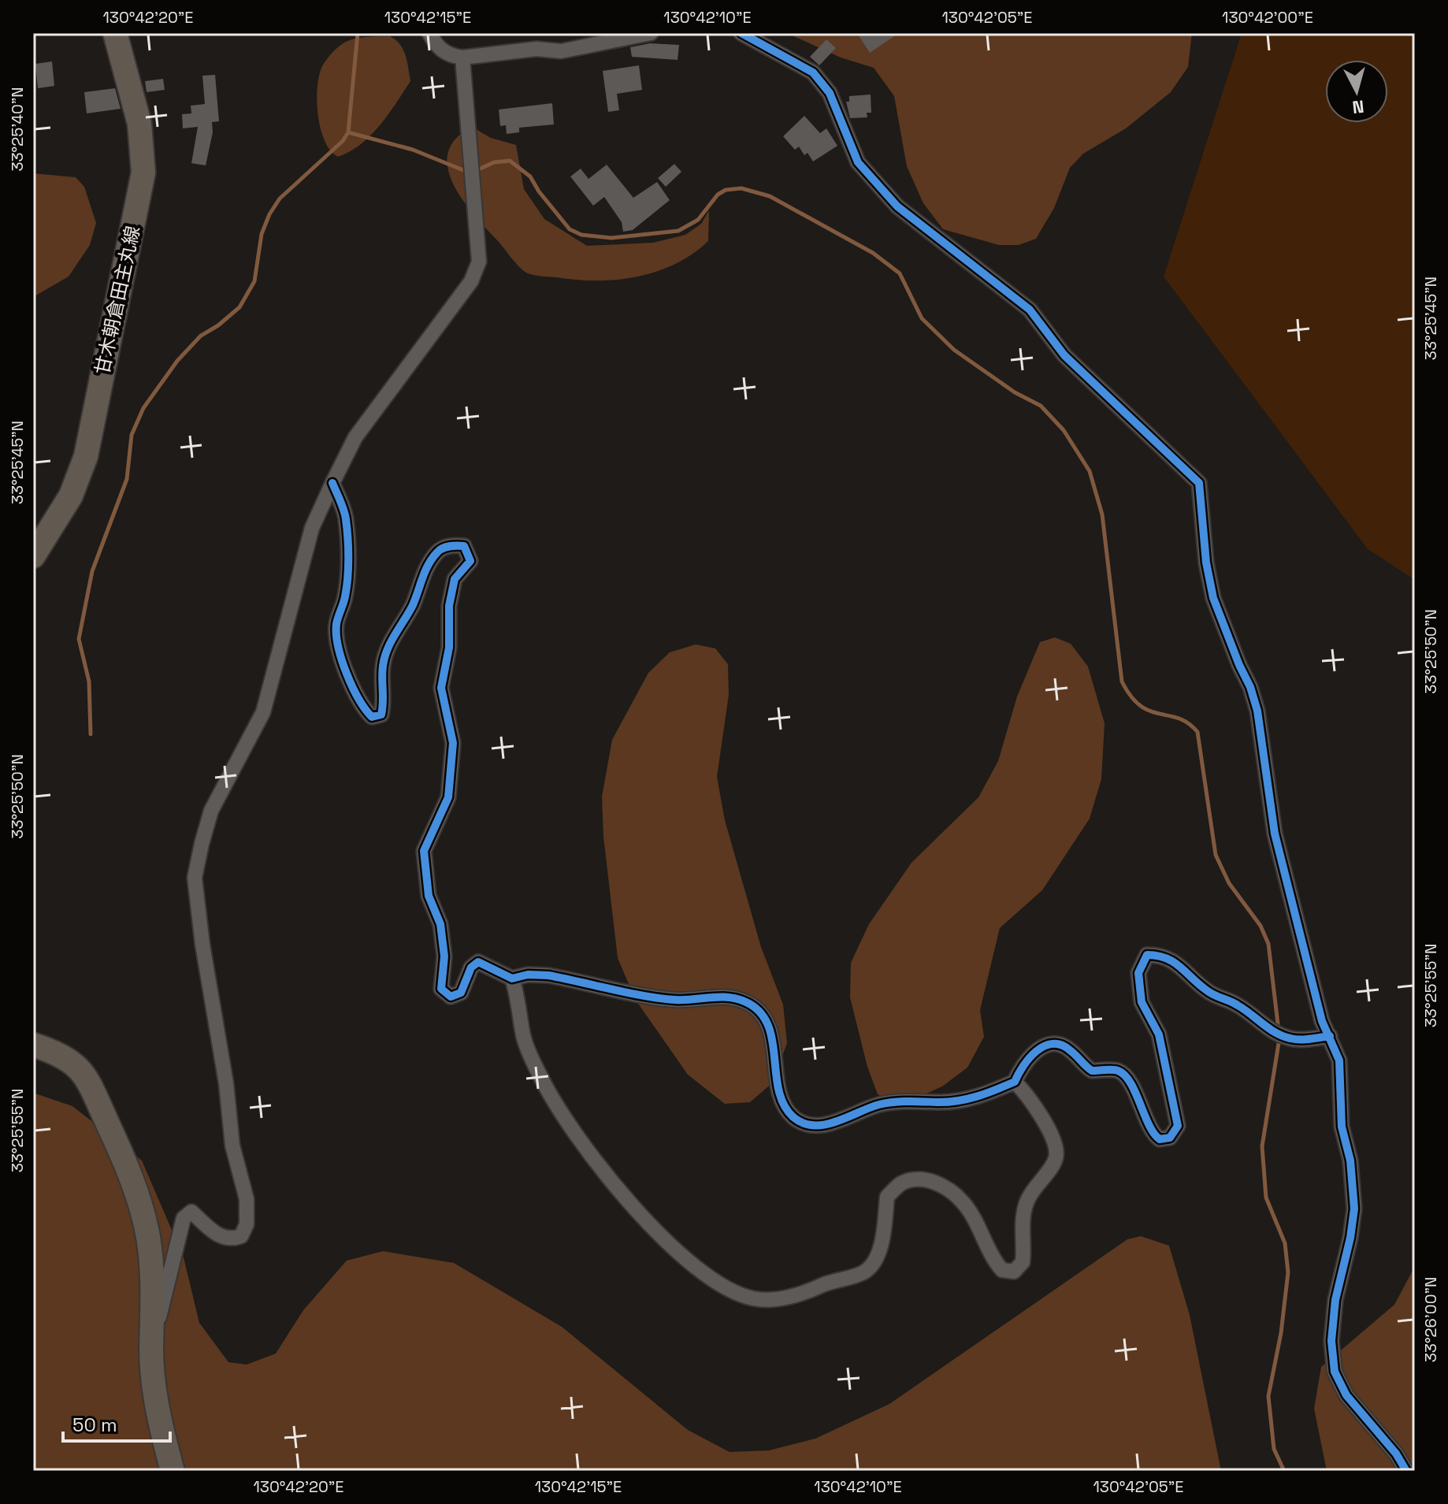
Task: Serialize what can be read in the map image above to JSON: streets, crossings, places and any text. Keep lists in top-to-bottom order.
{
  "streets": {
    "main road": ["甘木朝倉田主丸線"]
  },
  "scale_bar": "50 m",
  "north": "bottom",
  "coordinates": [
    "130°42'20\"E",
    "130°42'15\"E",
    "130°42'10\"E",
    "130°42'05\"E",
    "130°42'00\"E",
    "33°25'40\"N",
    "33°25'45\"N",
    "33°25'50\"N",
    "33°25'55\"N",
    "33°26'00\"N"
  ]
}
